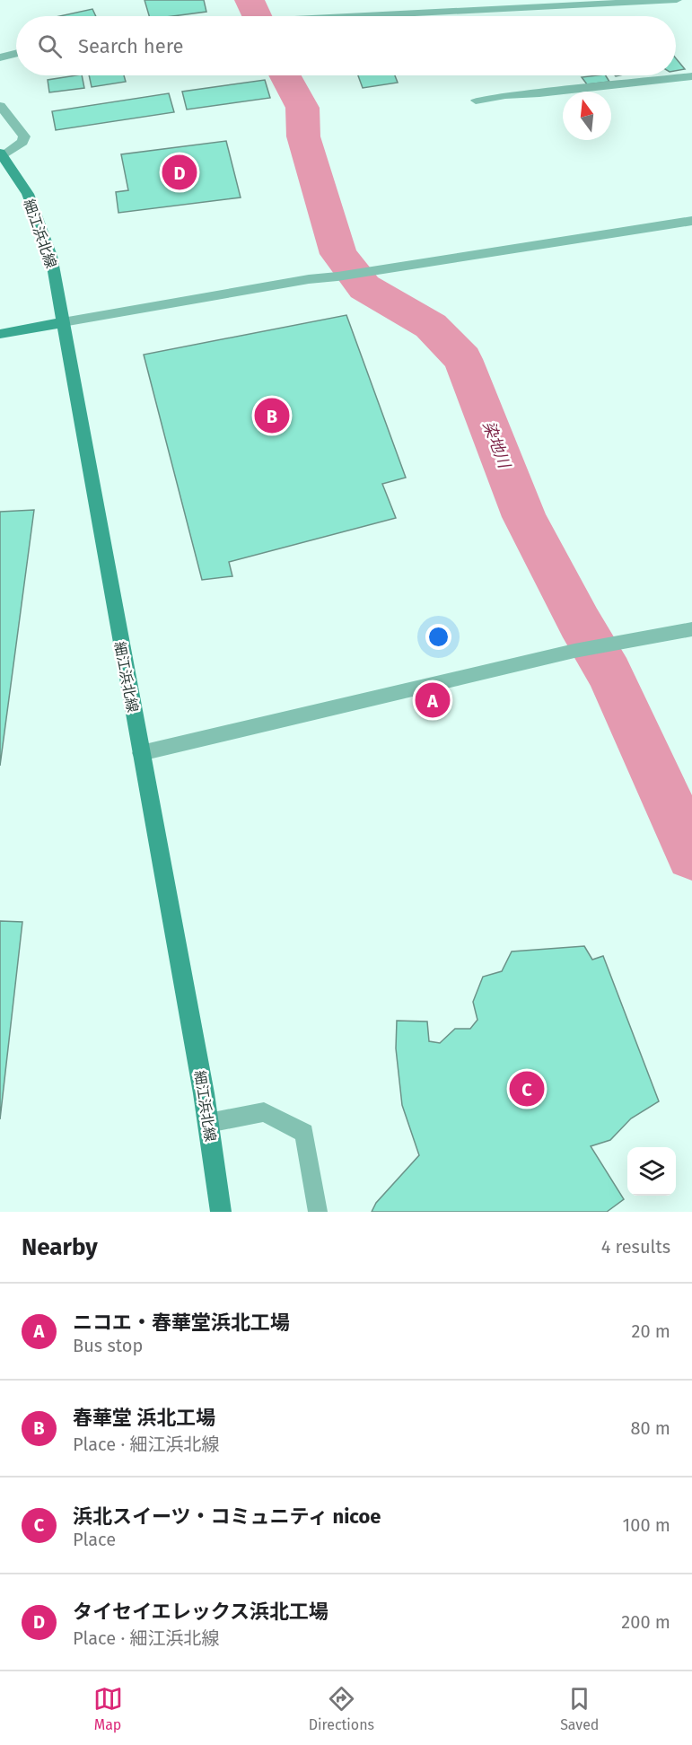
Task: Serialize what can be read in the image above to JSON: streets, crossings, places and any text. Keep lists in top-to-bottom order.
{
  "streets": {
    "main road": ["細江浜北線"]
  },
  "water": ["染地川"],
  "north": "top",
  "page": {
    "search": "Search here",
    "pins": [
      "D",
      "B",
      "A",
      "C"
    ],
    "heading": ["Nearby", "4 results"],
    "list": [
      {
        "mark": "A",
        "name": "ニコエ・春華堂浜北工場",
        "note": "Bus stop",
        "value": "20 m"
      },
      {
        "mark": "B",
        "name": "春華堂 浜北工場",
        "note": "Place · 細江浜北線",
        "value": "80 m"
      },
      {
        "mark": "C",
        "name": "浜北スイーツ・コミュニティ nicoe",
        "note": "Place",
        "value": "100 m"
      },
      {
        "mark": "D",
        "name": "タイセイエレックス浜北工場",
        "note": "Place · 細江浜北線",
        "value": "200 m"
      }
    ],
    "nav": ["Map", "Directions", "Saved"]
  }
}
